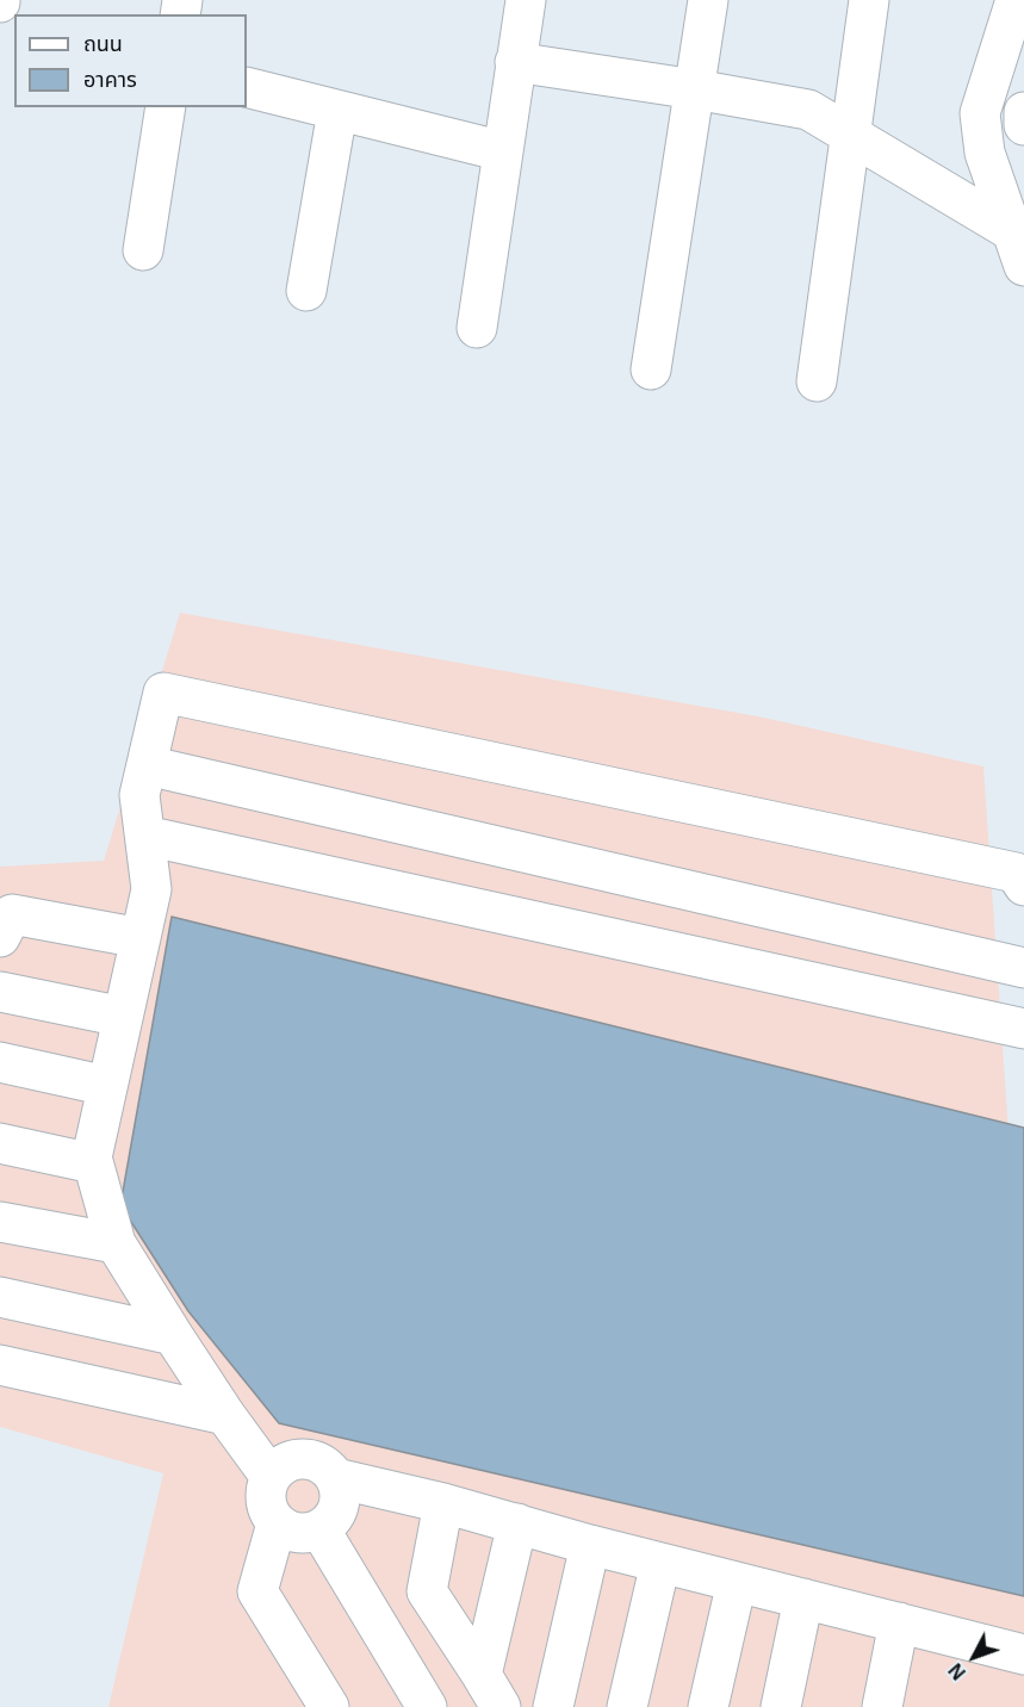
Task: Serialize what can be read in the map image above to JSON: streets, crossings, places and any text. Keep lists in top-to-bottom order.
{
  "legend": ["ถนน", "อาคาร"],
  "north": "bottom left"
}
